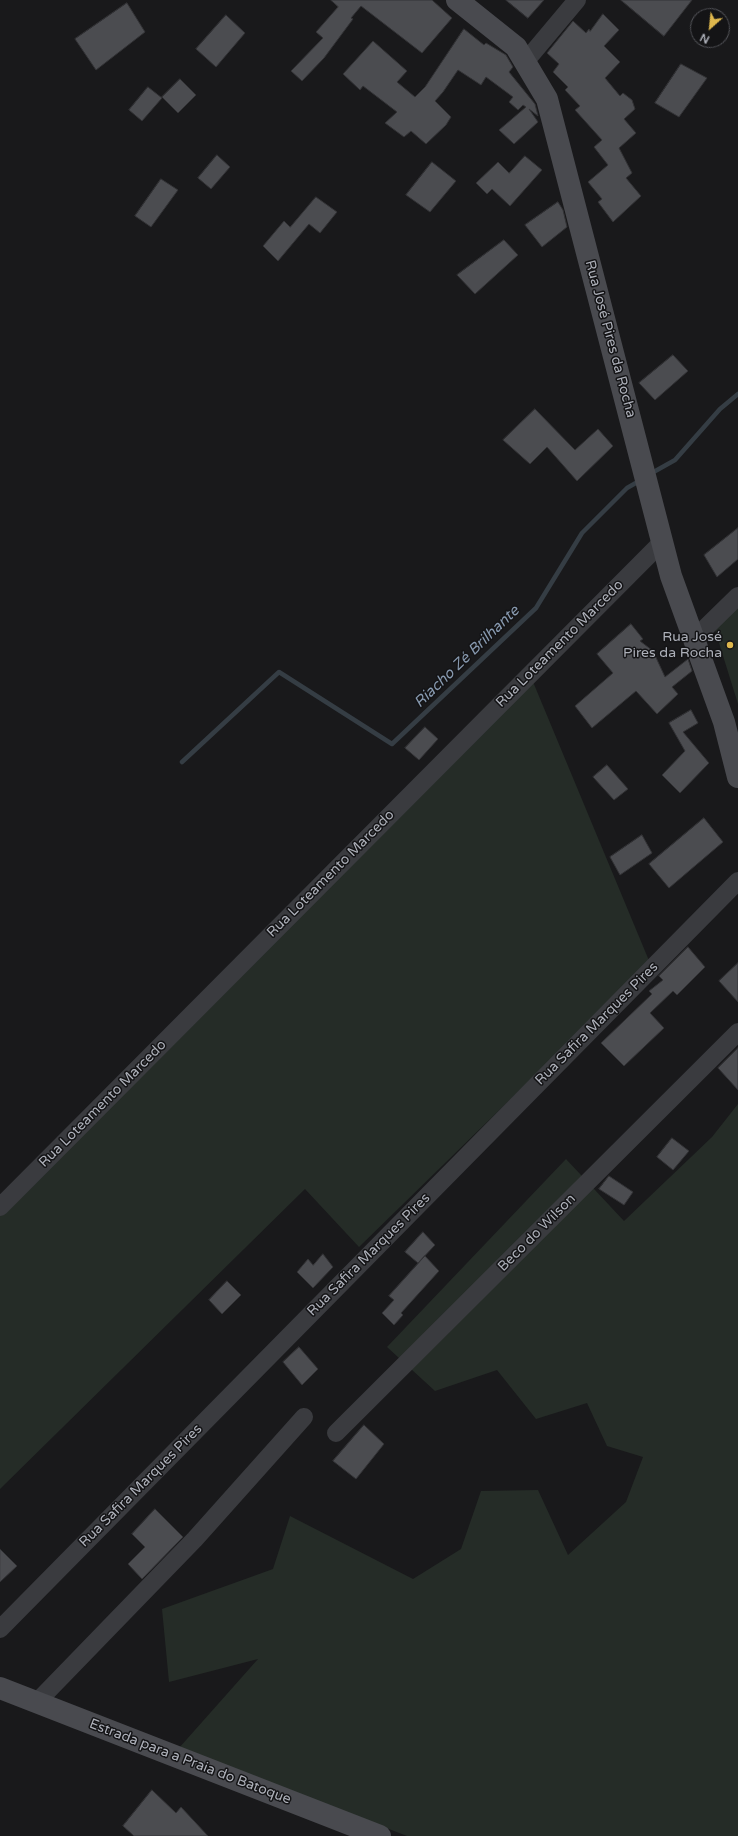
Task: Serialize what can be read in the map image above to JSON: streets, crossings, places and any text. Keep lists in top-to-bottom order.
{
  "streets": {
    "street": [
      "Rua José Pires da Rocha",
      "Rua Loteamento Marcedo",
      "Rua Safira Marques Pires",
      "Beco do Wilson",
      "Estrada para a Praia do Batoque"
    ]
  },
  "crossings": [
    ["Rua José Pires da Rocha", "Rua Loteamento Marcedo"]
  ],
  "water": ["Riacho Zé Brilhante"],
  "places": ["Rua José Pires da Rocha"],
  "north": "bottom left"
}
